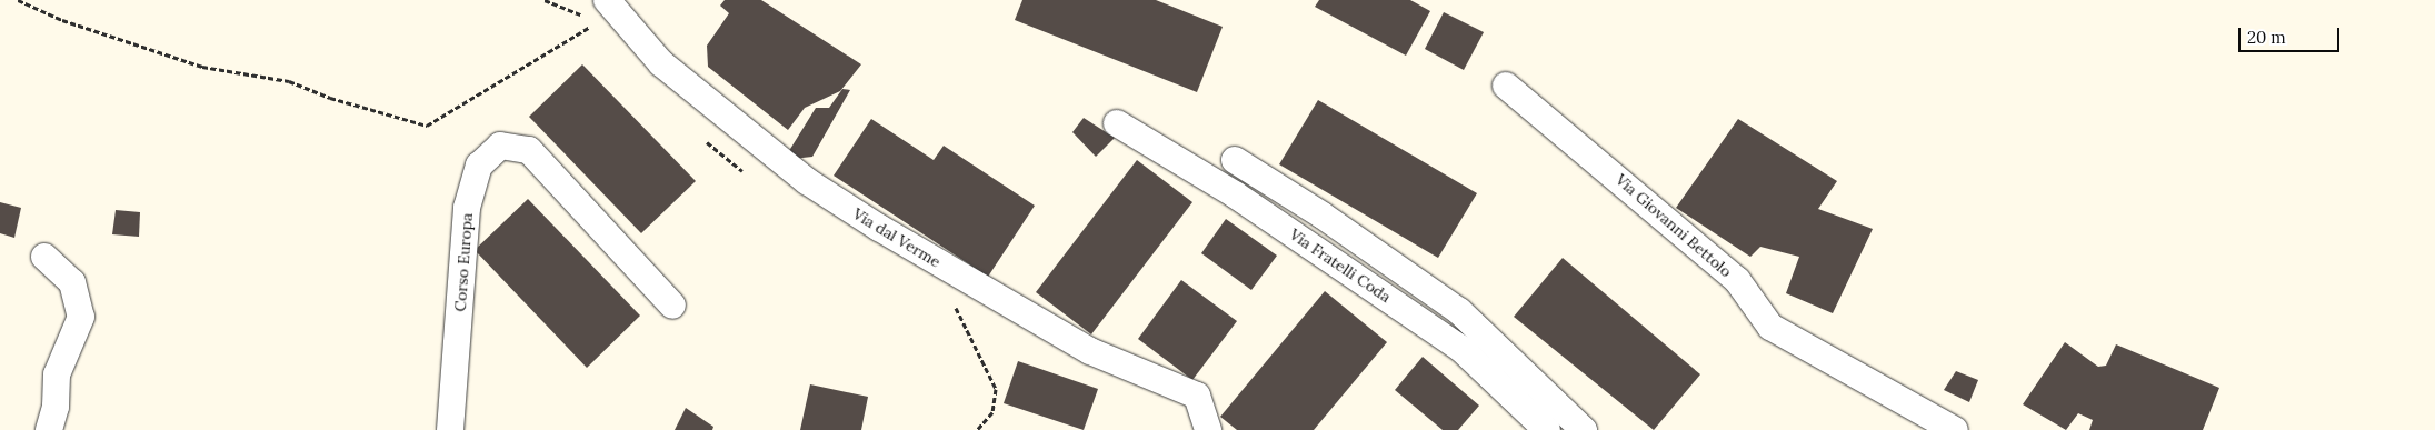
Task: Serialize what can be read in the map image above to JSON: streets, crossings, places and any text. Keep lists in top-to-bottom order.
{
  "streets": {
    "street": [
      "Via Giovanni Bettolo",
      "Via dal Verme",
      "Corso Europa",
      "Via Fratelli Coda"
    ]
  },
  "scale_bar": "20 m"
}
